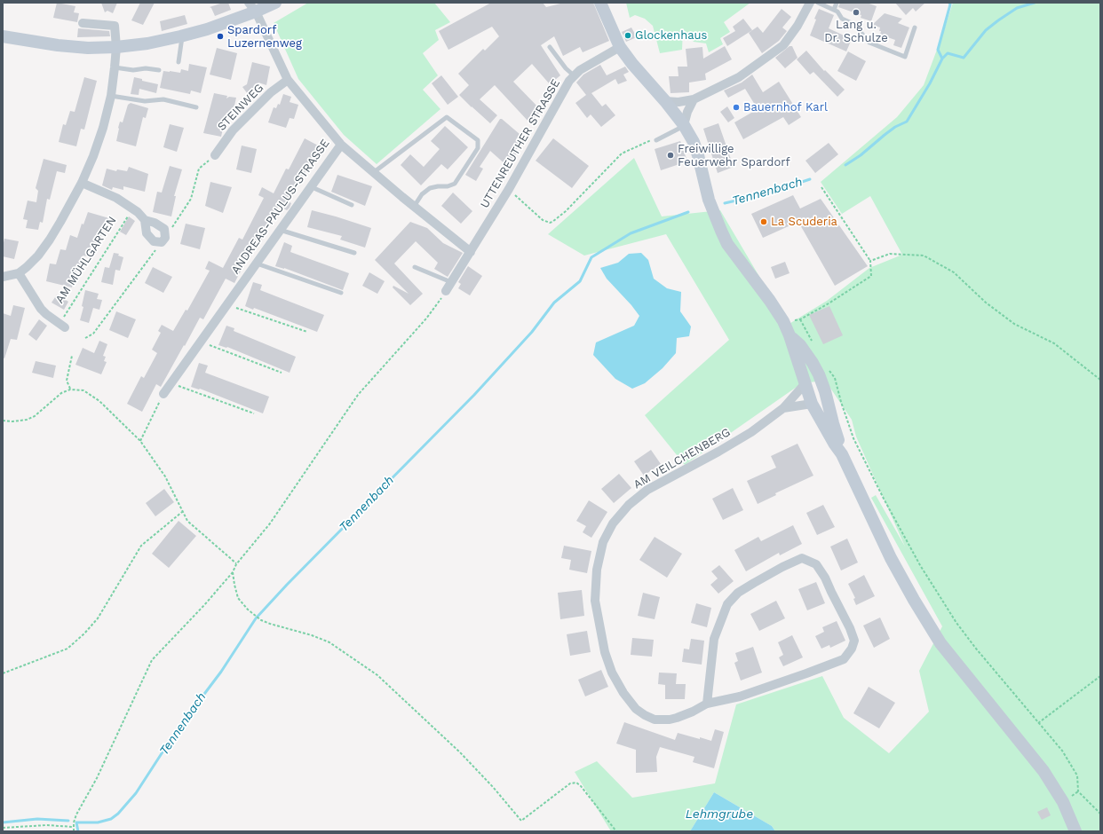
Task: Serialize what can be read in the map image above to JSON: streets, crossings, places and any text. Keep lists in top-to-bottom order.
{
  "streets": {
    "street": [
      "STEINWEG",
      "UTTENREUTHER STRASSE",
      "ANDREAS-PAULUS-STRASSE",
      "AM MÜHLGARTEN",
      "AM VEILCHENBERG"
    ]
  },
  "crossings": [
    ["STEINWEG", "ANDREAS-PAULUS-STRASSE"]
  ],
  "water": ["Tennenbach", "Lehmgrube"],
  "places": [
    "Lang u. Dr. Schulze",
    "Glockenhaus",
    "Spardorf Luzernenweg",
    "Bauernhof Karl",
    "Freiwillige Feuerwehr Spardorf",
    "La Scuderia"
  ]
}
